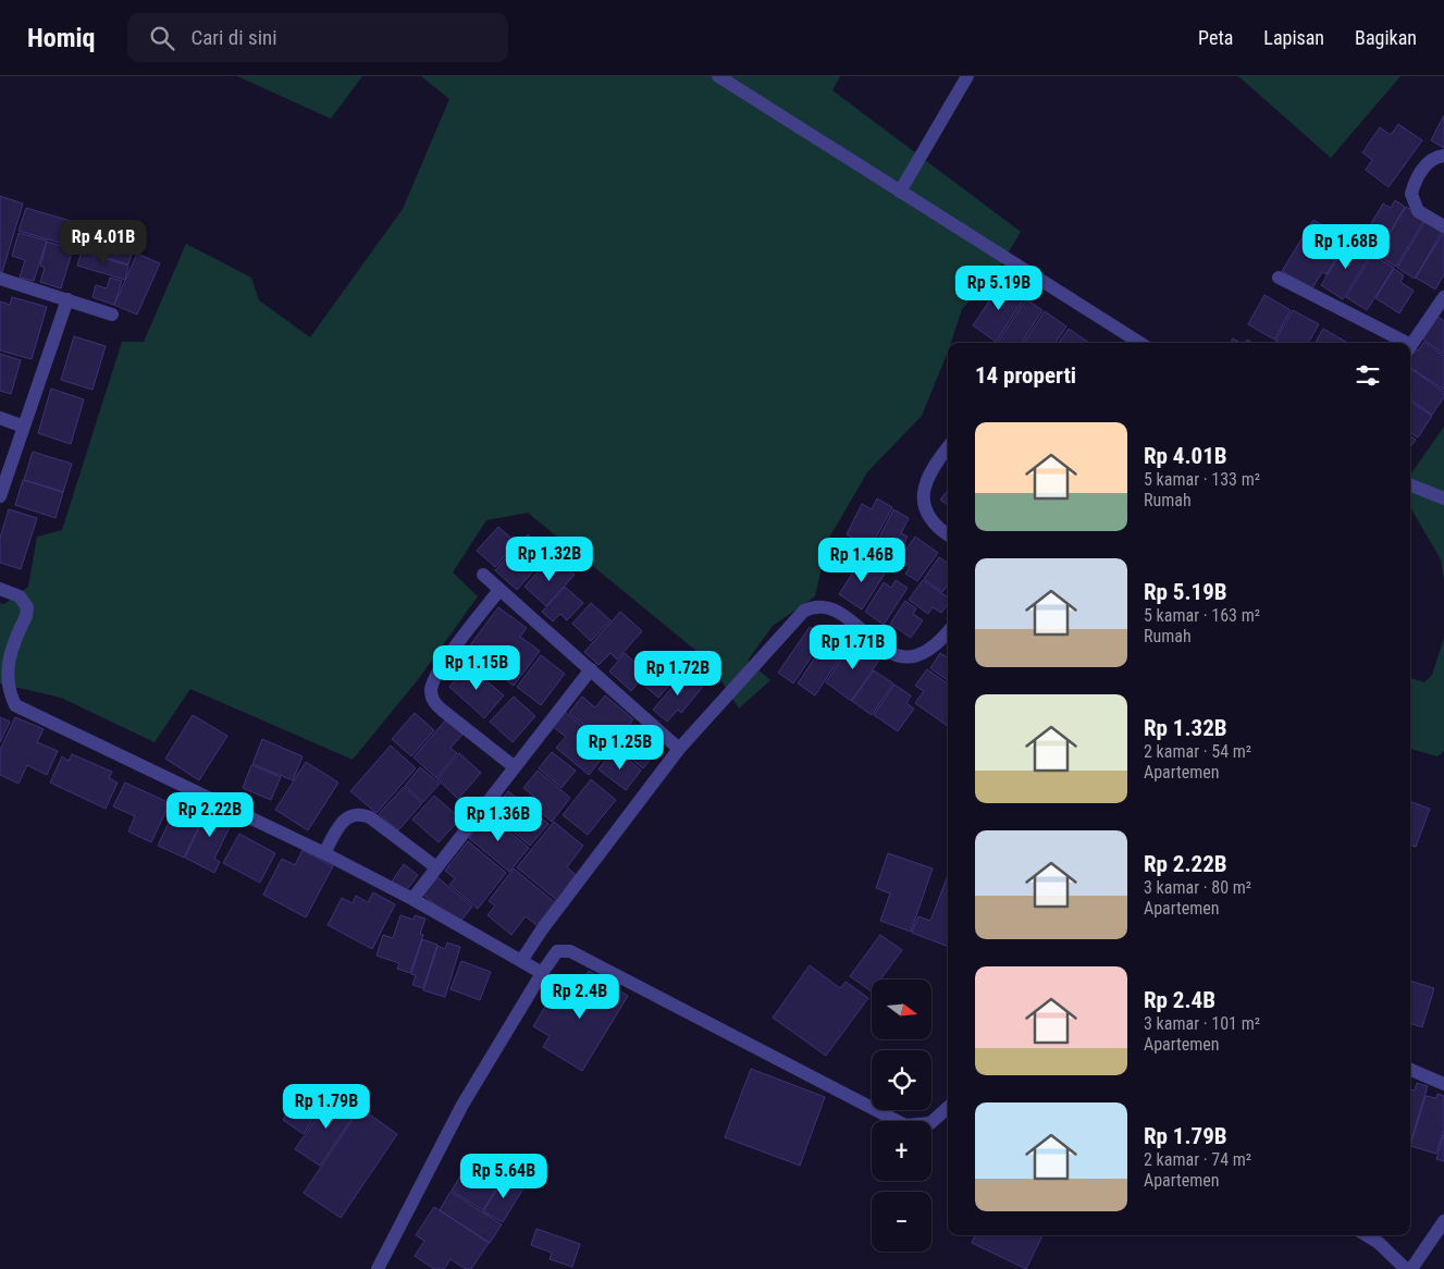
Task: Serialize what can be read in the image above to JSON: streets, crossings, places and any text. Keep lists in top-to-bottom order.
{
  "north": "right",
  "page": {
    "header": "Homiq",
    "search": "Cari di sini",
    "nav": ["Peta", "Lapisan", "Bagikan"],
    "price": [
      "Rp 4.01B",
      "Rp 1.68B",
      "Rp 5.19B",
      "Rp 1.32B",
      "Rp 1.46B",
      "Rp 1.71B",
      "Rp 1.15B",
      "Rp 1.72B",
      "Rp 1.25B",
      "Rp 2.22B",
      "Rp 1.36B",
      "Rp 2.4B",
      "Rp 1.79B",
      "Rp 5.64B"
    ],
    "heading": "14 properti",
    "list": [
      {
        "name": "Rp 4.01B",
        "note": "5 kamar · 133 m² · Rumah"
      },
      {
        "name": "Rp 5.19B",
        "note": "5 kamar · 163 m² · Rumah"
      },
      {
        "name": "Rp 1.32B",
        "note": "2 kamar · 54 m² · Apartemen"
      },
      {
        "name": "Rp 2.22B",
        "note": "3 kamar · 80 m² · Apartemen"
      },
      {
        "name": "Rp 2.4B",
        "note": "3 kamar · 101 m² · Apartemen"
      },
      {
        "name": "Rp 1.79B",
        "note": "2 kamar · 74 m² · Apartemen"
      }
    ],
    "map_buttons": ["+", "−"]
  }
}
